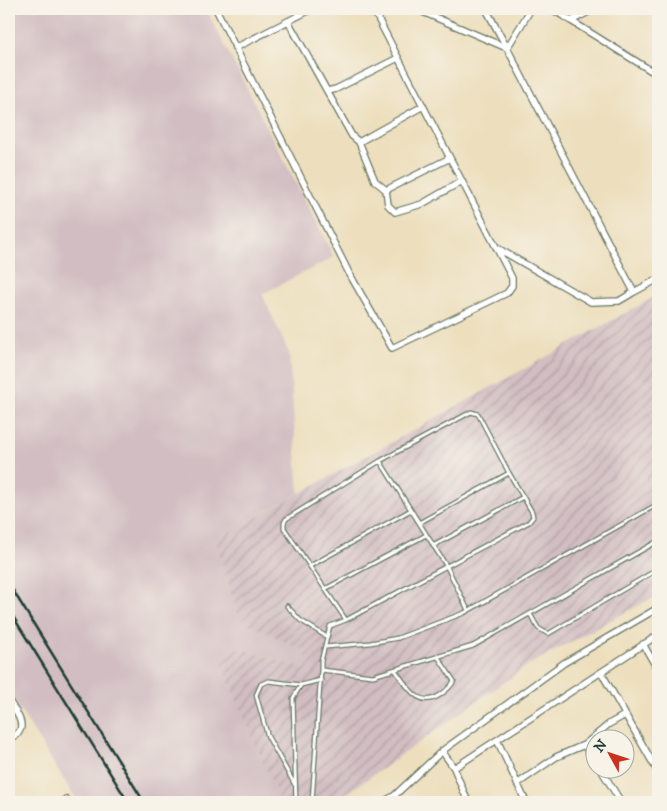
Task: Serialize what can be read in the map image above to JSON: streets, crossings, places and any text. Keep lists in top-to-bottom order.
{
  "north": "top left"
}
